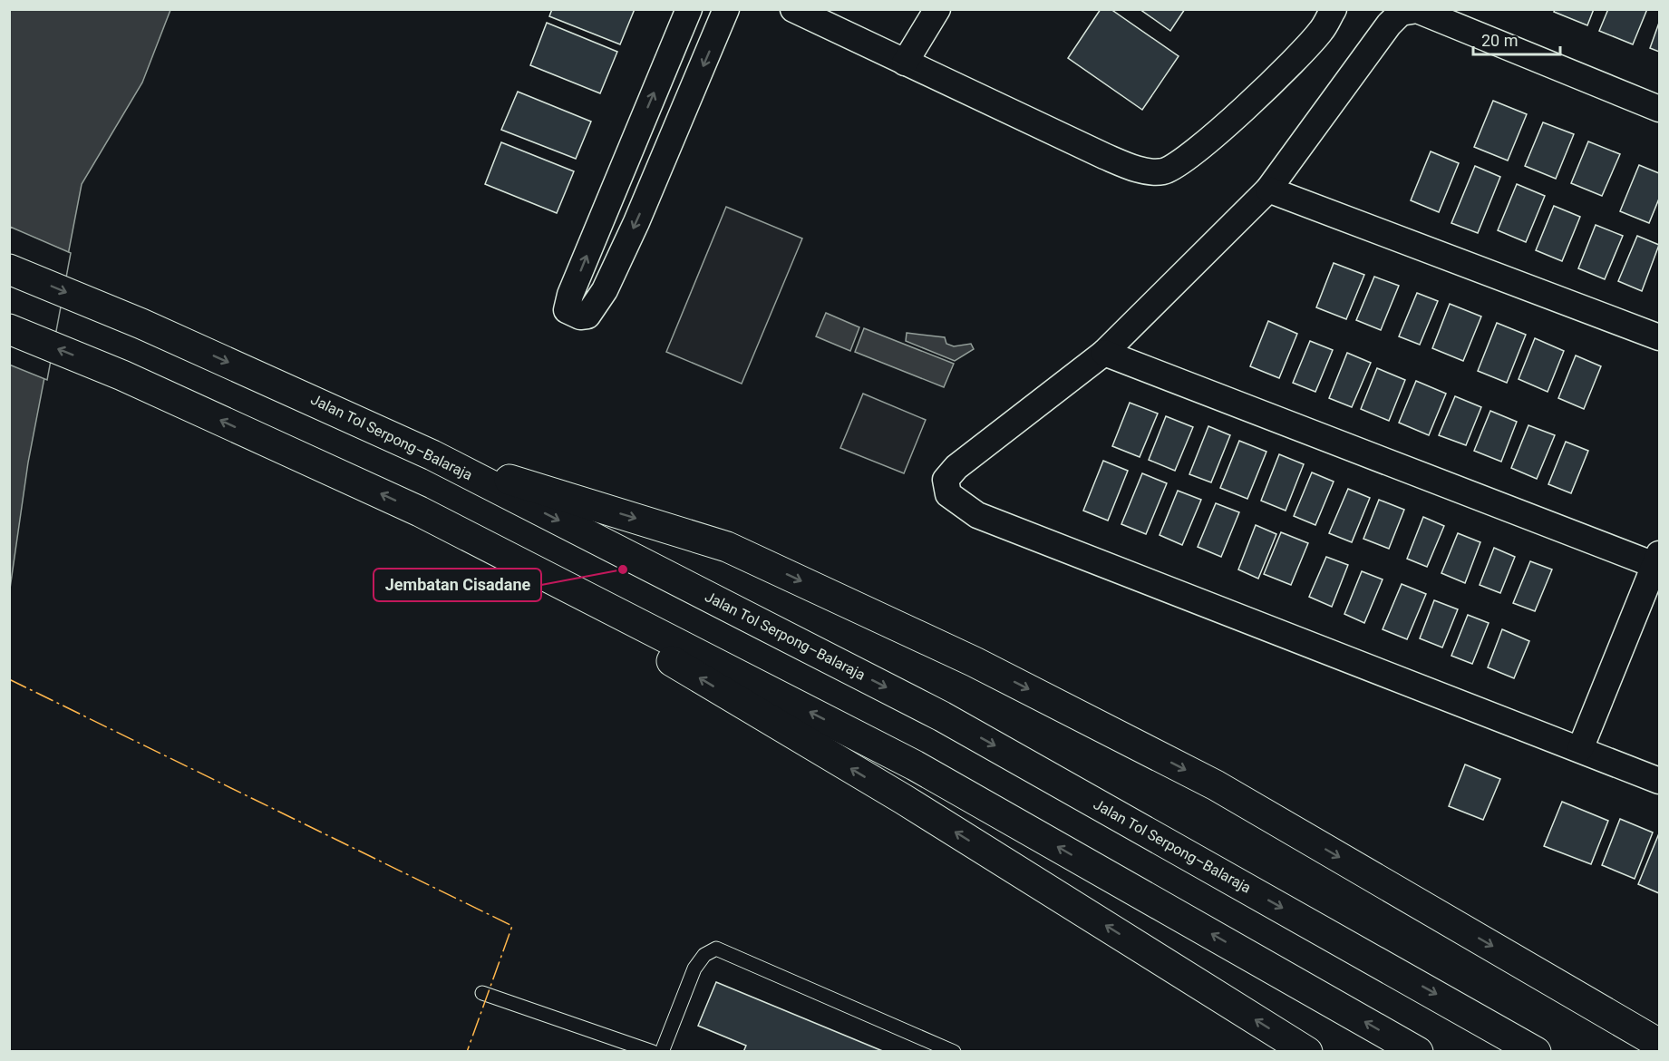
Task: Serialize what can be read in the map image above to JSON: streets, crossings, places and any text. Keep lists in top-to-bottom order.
{
  "streets": {
    "highway": ["Jalan Tol Serpong–Balaraja"]
  },
  "places": ["Jembatan Cisadane"],
  "scale_bar": "20 m"
}
